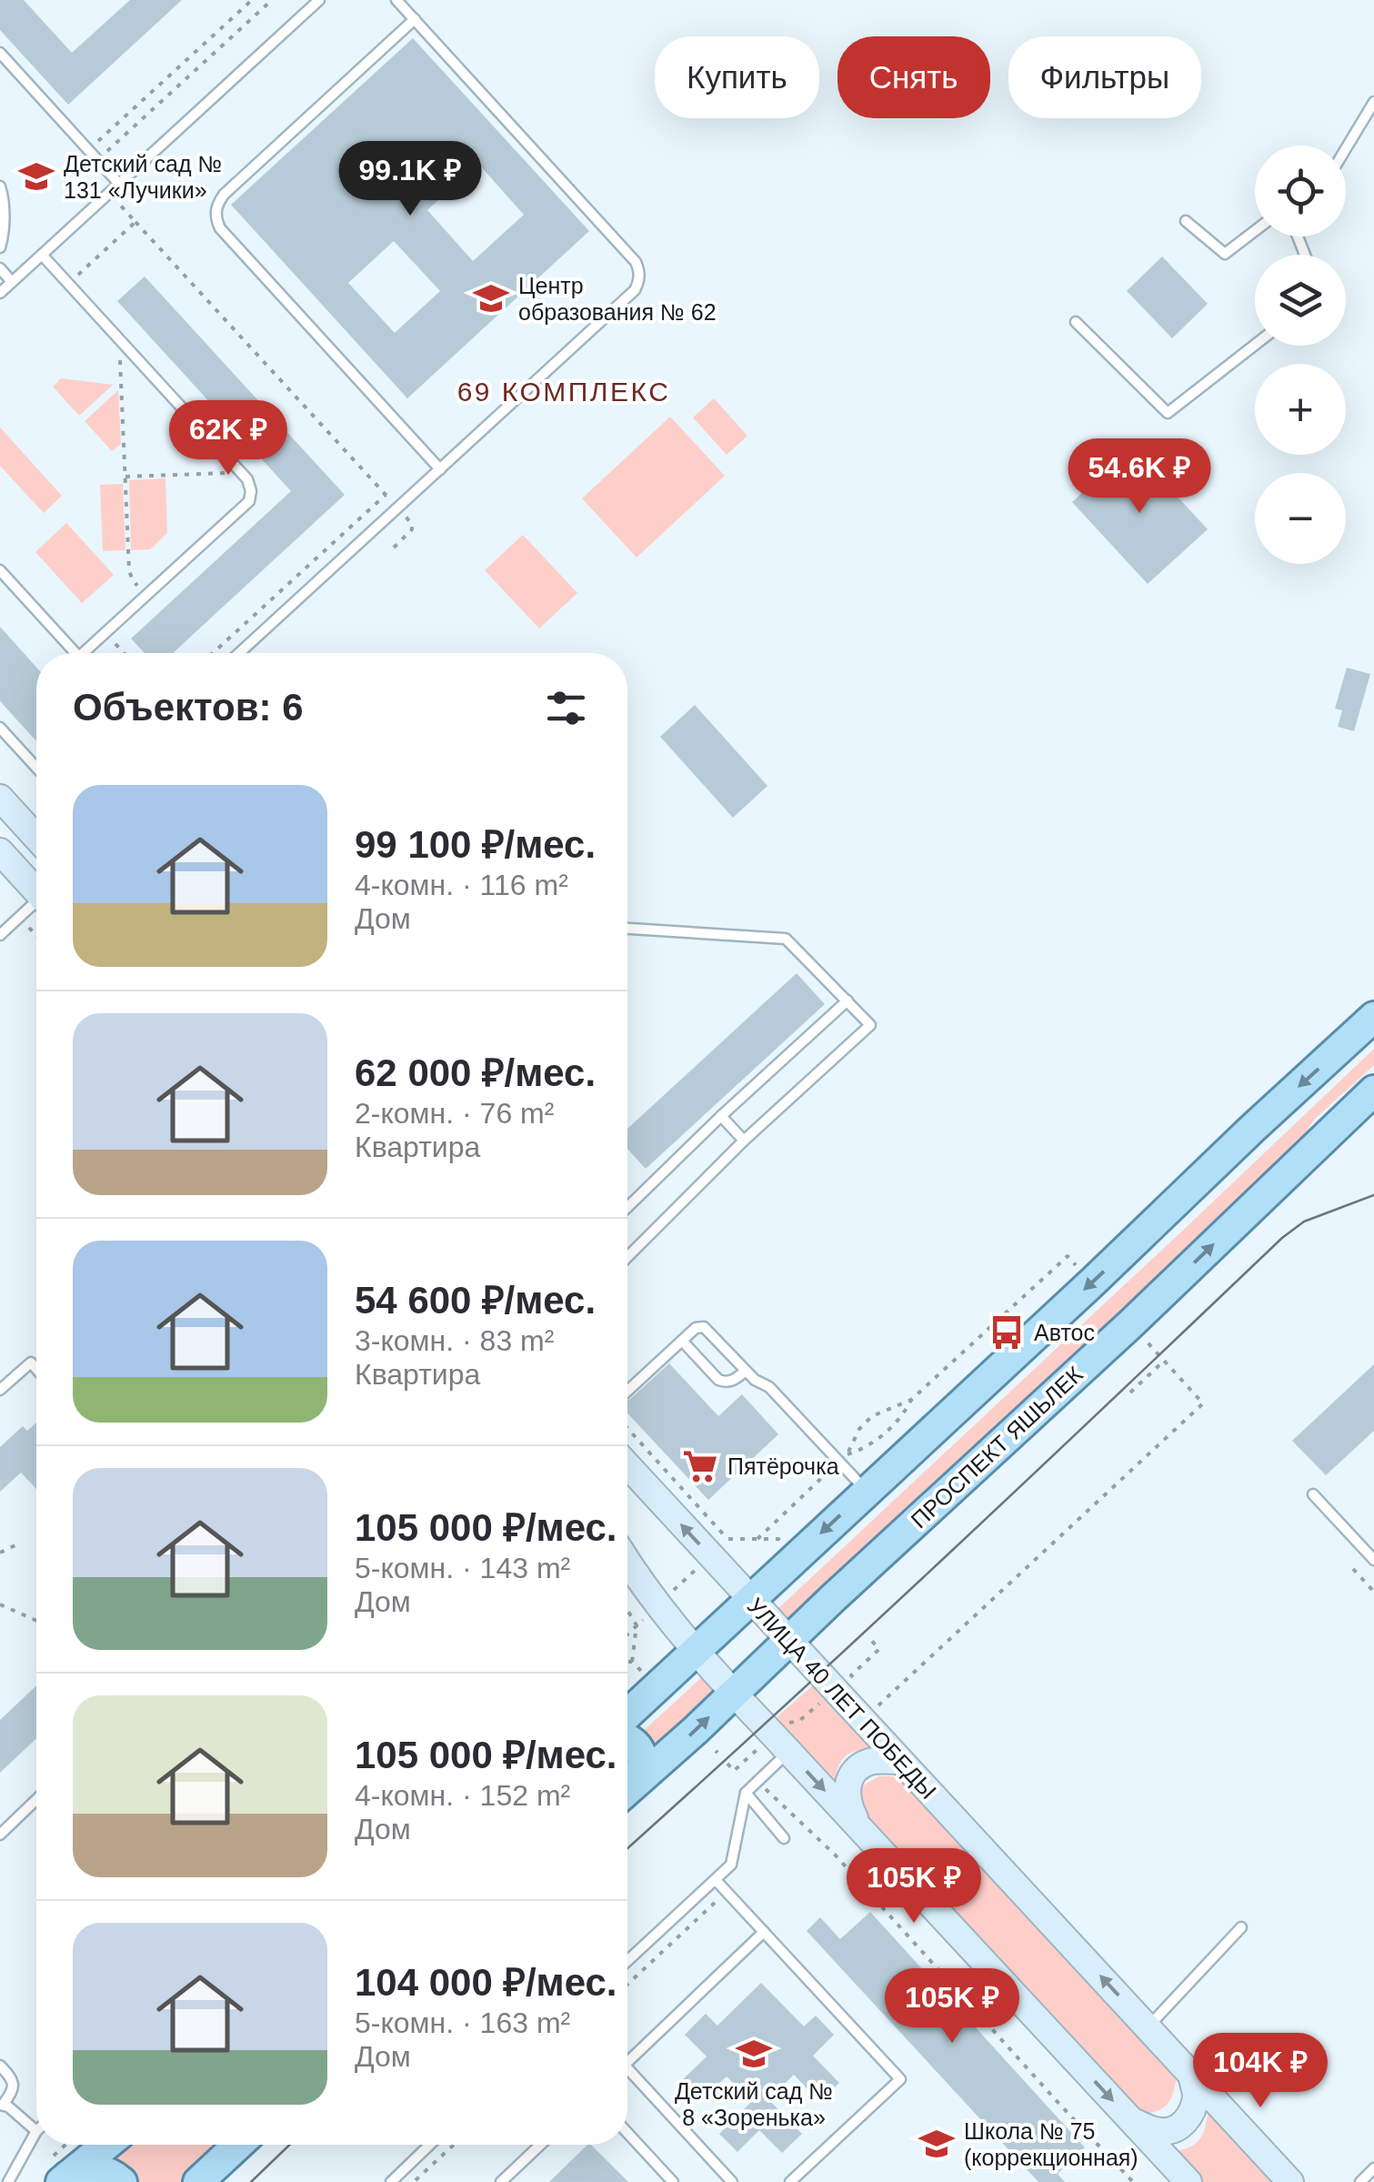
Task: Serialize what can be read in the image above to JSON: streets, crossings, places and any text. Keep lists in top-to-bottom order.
{
  "streets": {
    "main road": ["ПРОСПЕКТ ЯШЬЛЕК"],
    "street": ["УЛИЦА 40 ЛЕТ ПОБЕДЫ"]
  },
  "crossings": [
    ["ПРОСПЕКТ ЯШЬЛЕК", "УЛИЦА 40 ЛЕТ ПОБЕДЫ"]
  ],
  "districts": ["69 КОМПЛЕКС"],
  "places": {
    "school or university": [
      "Детский сад № 131 «Лучики»",
      "Центр образования № 62",
      "Детский сад № 8 «Зоренька»",
      "Школа № 75 (коррекционная)"
    ],
    "bus stop": ["Автос"],
    "supermarket": ["Пятёрочка"]
  },
  "page": {
    "chip": ["Купить", "Снять", "Фильтры"],
    "price": [
      "99.1K ₽",
      "62K ₽",
      "54.6K ₽",
      "105K ₽",
      "105K ₽",
      "104K ₽"
    ],
    "map_buttons": ["+", "−"],
    "heading": "Объектов: 6",
    "list": [
      {
        "name": "99 100 ₽/мес.",
        "note": "4-комн. · 116 m² · Дом"
      },
      {
        "name": "62 000 ₽/мес.",
        "note": "2-комн. · 76 m² · Квартира"
      },
      {
        "name": "54 600 ₽/мес.",
        "note": "3-комн. · 83 m² · Квартира"
      },
      {
        "name": "105 000 ₽/мес.",
        "note": "5-комн. · 143 m² · Дом"
      },
      {
        "name": "105 000 ₽/мес.",
        "note": "4-комн. · 152 m² · Дом"
      },
      {
        "name": "104 000 ₽/мес.",
        "note": "5-комн. · 163 m² · Дом"
      }
    ]
  }
}
